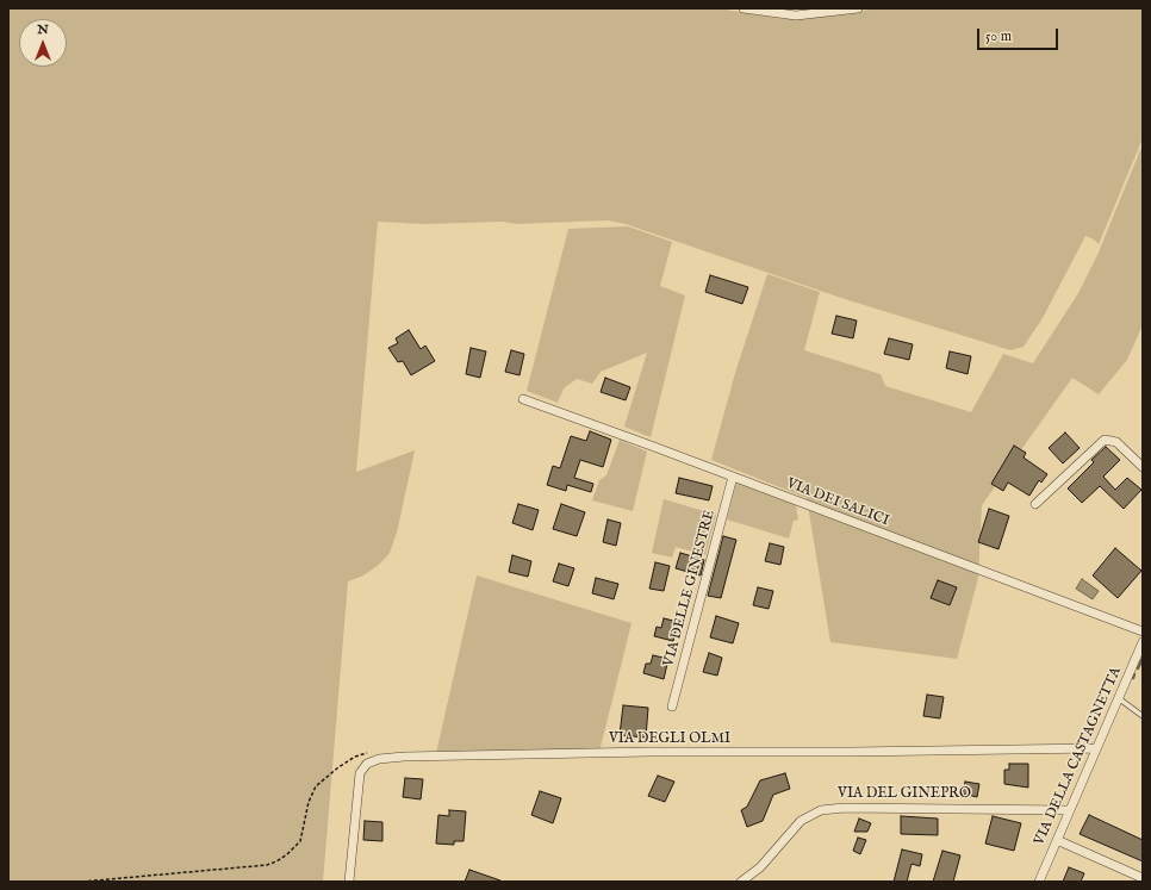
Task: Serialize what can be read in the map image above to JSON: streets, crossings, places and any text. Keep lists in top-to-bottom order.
{
  "streets": {
    "street": [
      "VIA DEI SALICI",
      "VIA DELLE GINESTRE",
      "VIA DEGLI OLMI",
      "VIA DELLA CASTAGNETTA",
      "VIA DEL GINEPRO"
    ]
  },
  "crossings": [
    ["VIA DEI SALICI", "VIA DELLE GINESTRE"],
    ["VIA DEGLI OLMI", "VIA DELLA CASTAGNETTA"],
    ["VIA DELLA CASTAGNETTA", "VIA DEL GINEPRO"]
  ],
  "scale_bar": "50 m",
  "north": "top"
}
